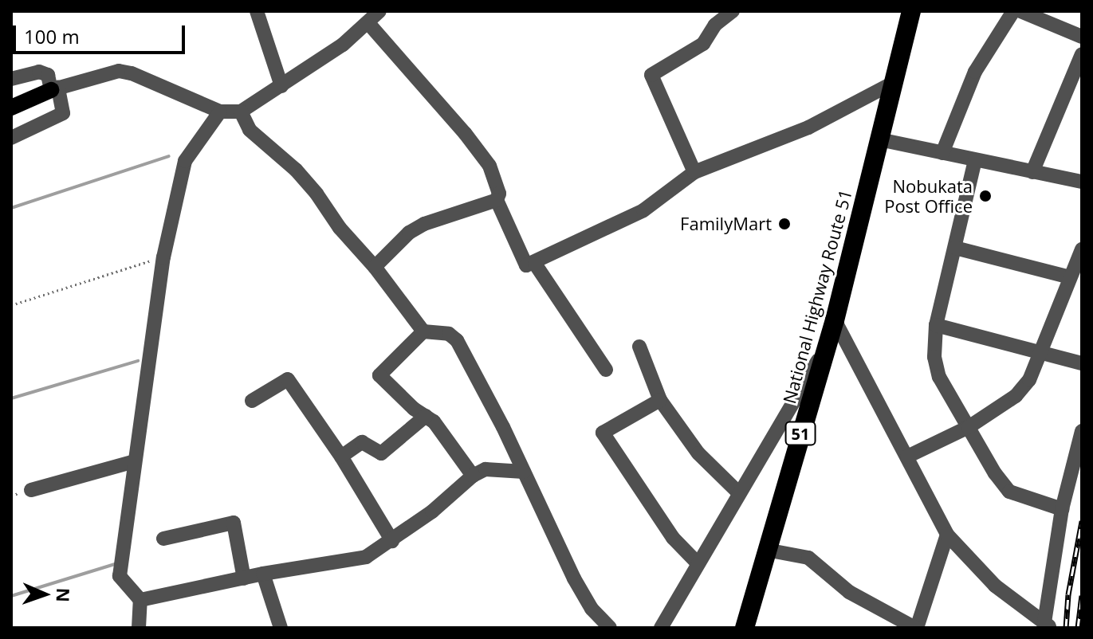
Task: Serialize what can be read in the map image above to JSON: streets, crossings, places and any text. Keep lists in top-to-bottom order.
{
  "streets": {
    "highway": ["National Highway Route 51", "51"]
  },
  "places": ["Nobukata Post Office", "FamilyMart"],
  "scale_bar": "100 m",
  "north": "right"
}
